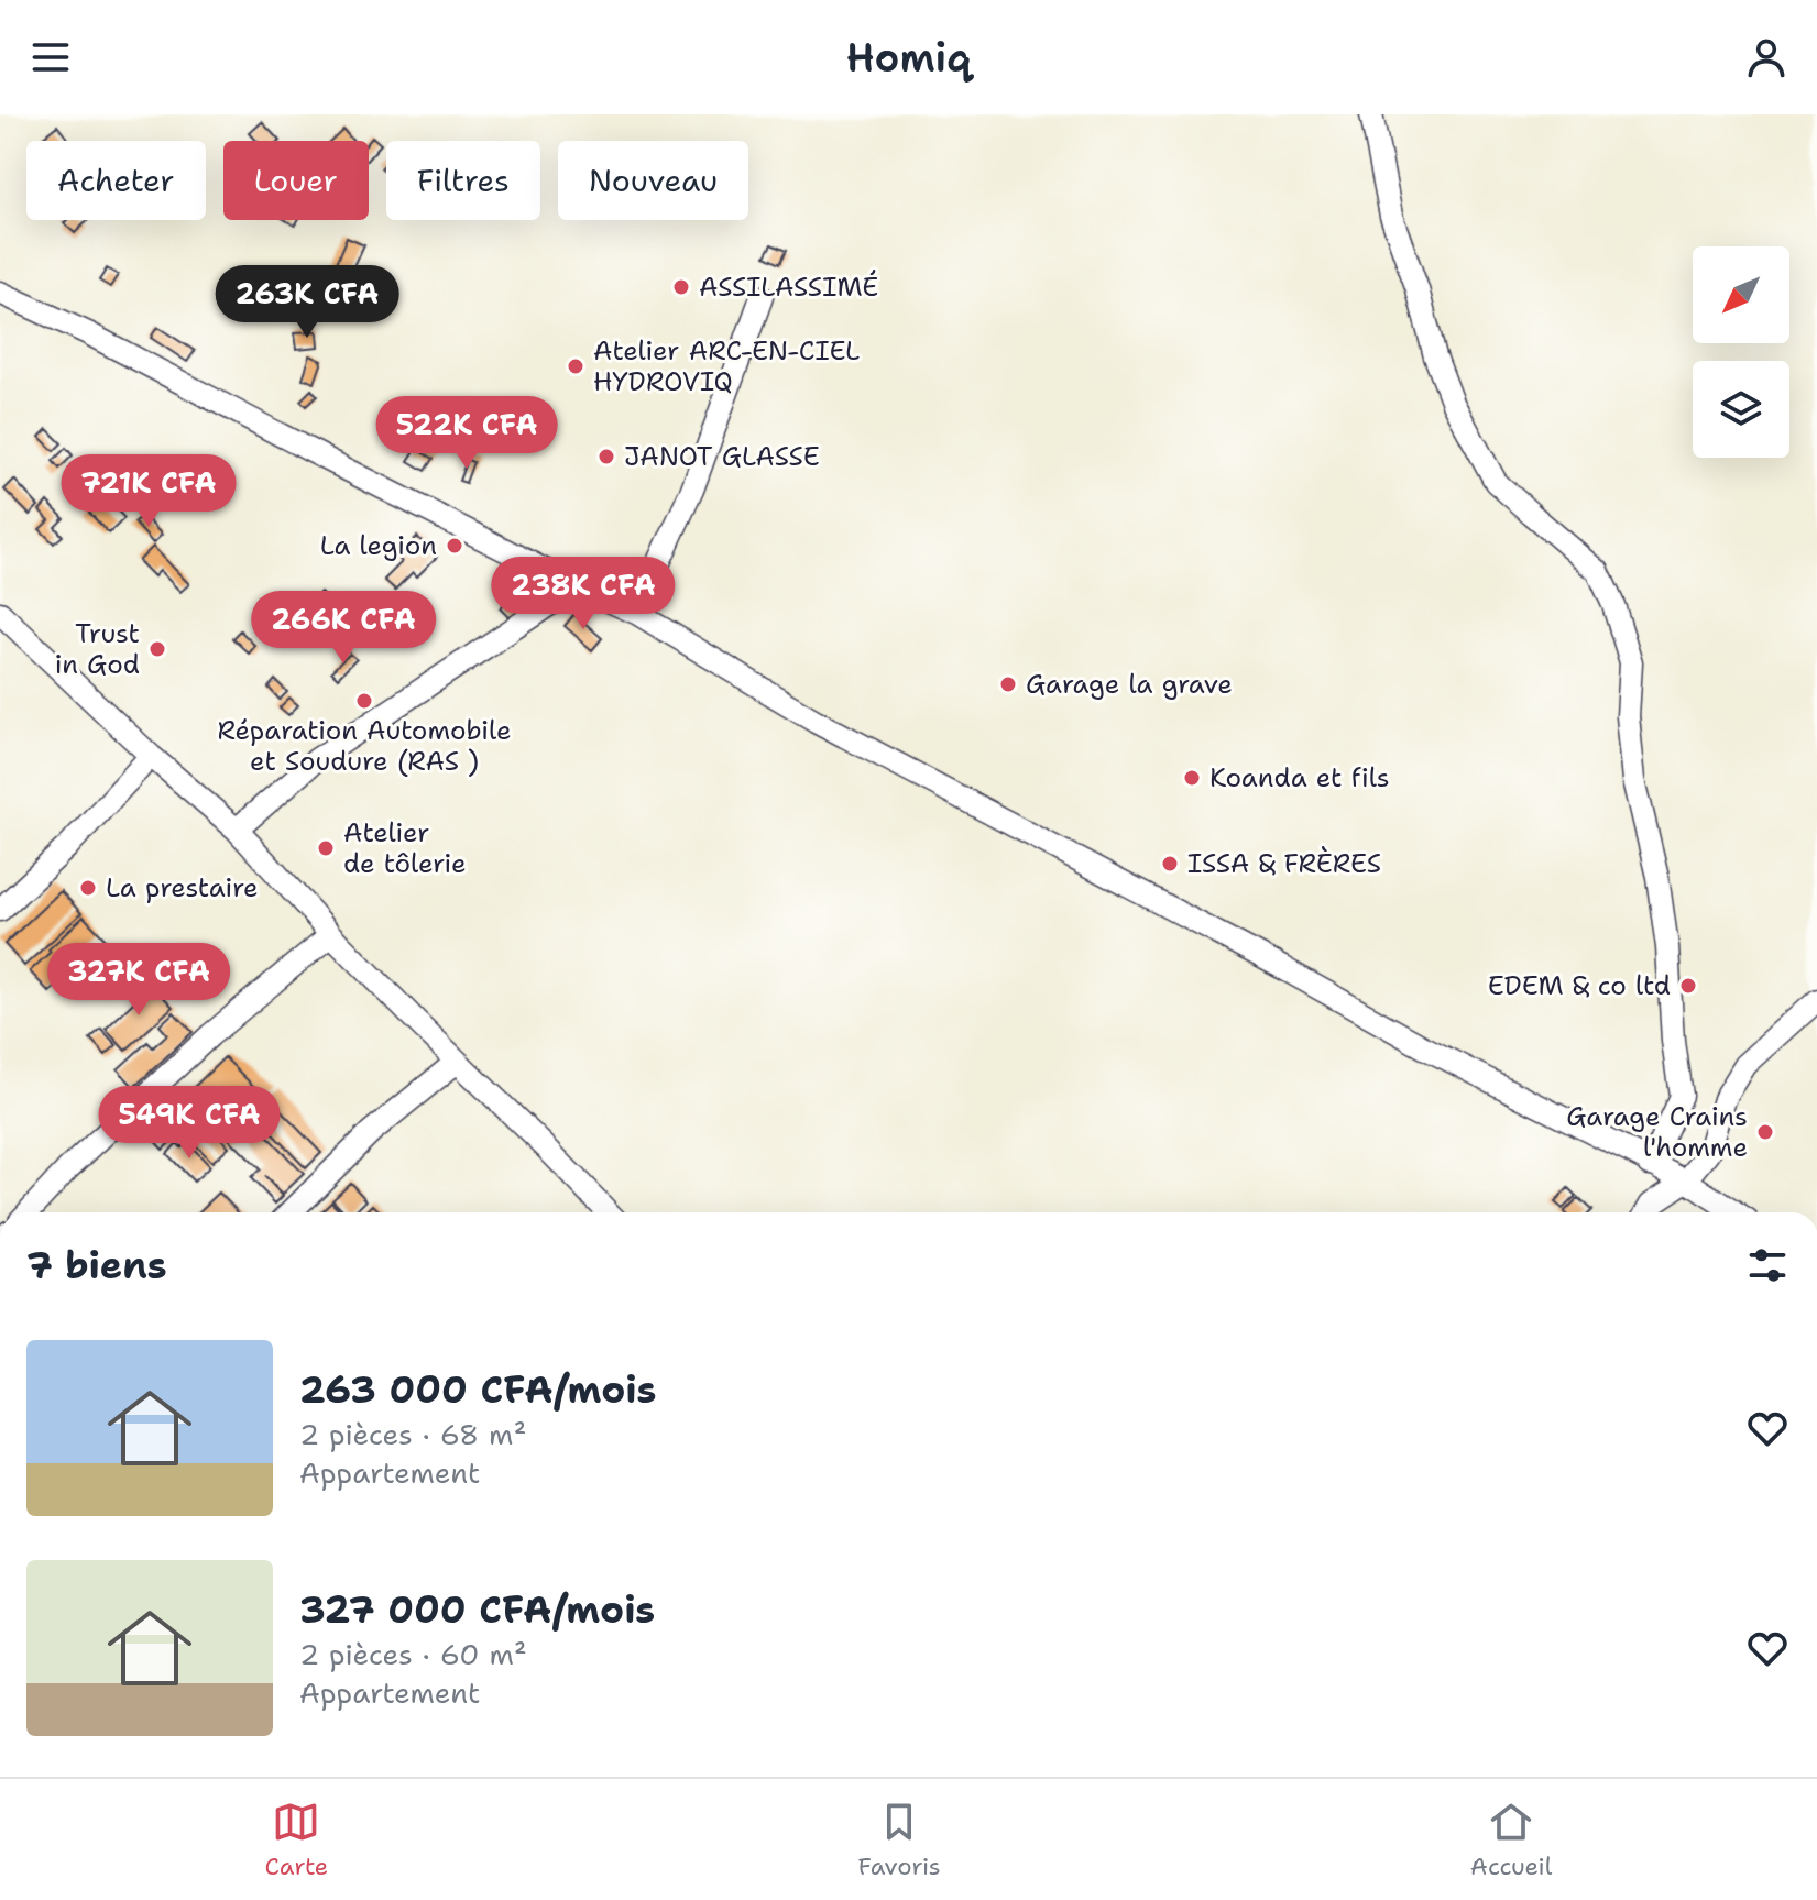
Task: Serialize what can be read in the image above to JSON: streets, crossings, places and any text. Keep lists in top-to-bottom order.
{
  "places": [
    "ASSILASSIMÉ",
    "Atelier ARC-EN-CIEL HYDROVIQ",
    "JANOT GLASSE",
    "La legion",
    "Trust in God",
    "Garage la grave",
    "Réparation Automobile et Soudure (RAS )",
    "Koanda et fils",
    "Atelier de tôlerie",
    "ISSA & FRÈRES",
    "La prestaire",
    "EDEM & co ltd",
    "Garage Crains l'homme"
  ],
  "north": "bottom left",
  "page": {
    "header": "Homiq",
    "chip": [
      "Acheter",
      "Louer",
      "Filtres",
      "Nouveau"
    ],
    "price": [
      "263K CFA",
      "522K CFA",
      "721K CFA",
      "238K CFA",
      "266K CFA",
      "327K CFA",
      "549K CFA"
    ],
    "heading": "7 biens",
    "list": [
      {
        "name": "263 000 CFA/mois",
        "note": "2 pièces · 68 m² · Appartement"
      },
      {
        "name": "327 000 CFA/mois",
        "note": "2 pièces · 60 m² · Appartement"
      }
    ],
    "tabs": ["Carte", "Favoris", "Accueil"]
  }
}
